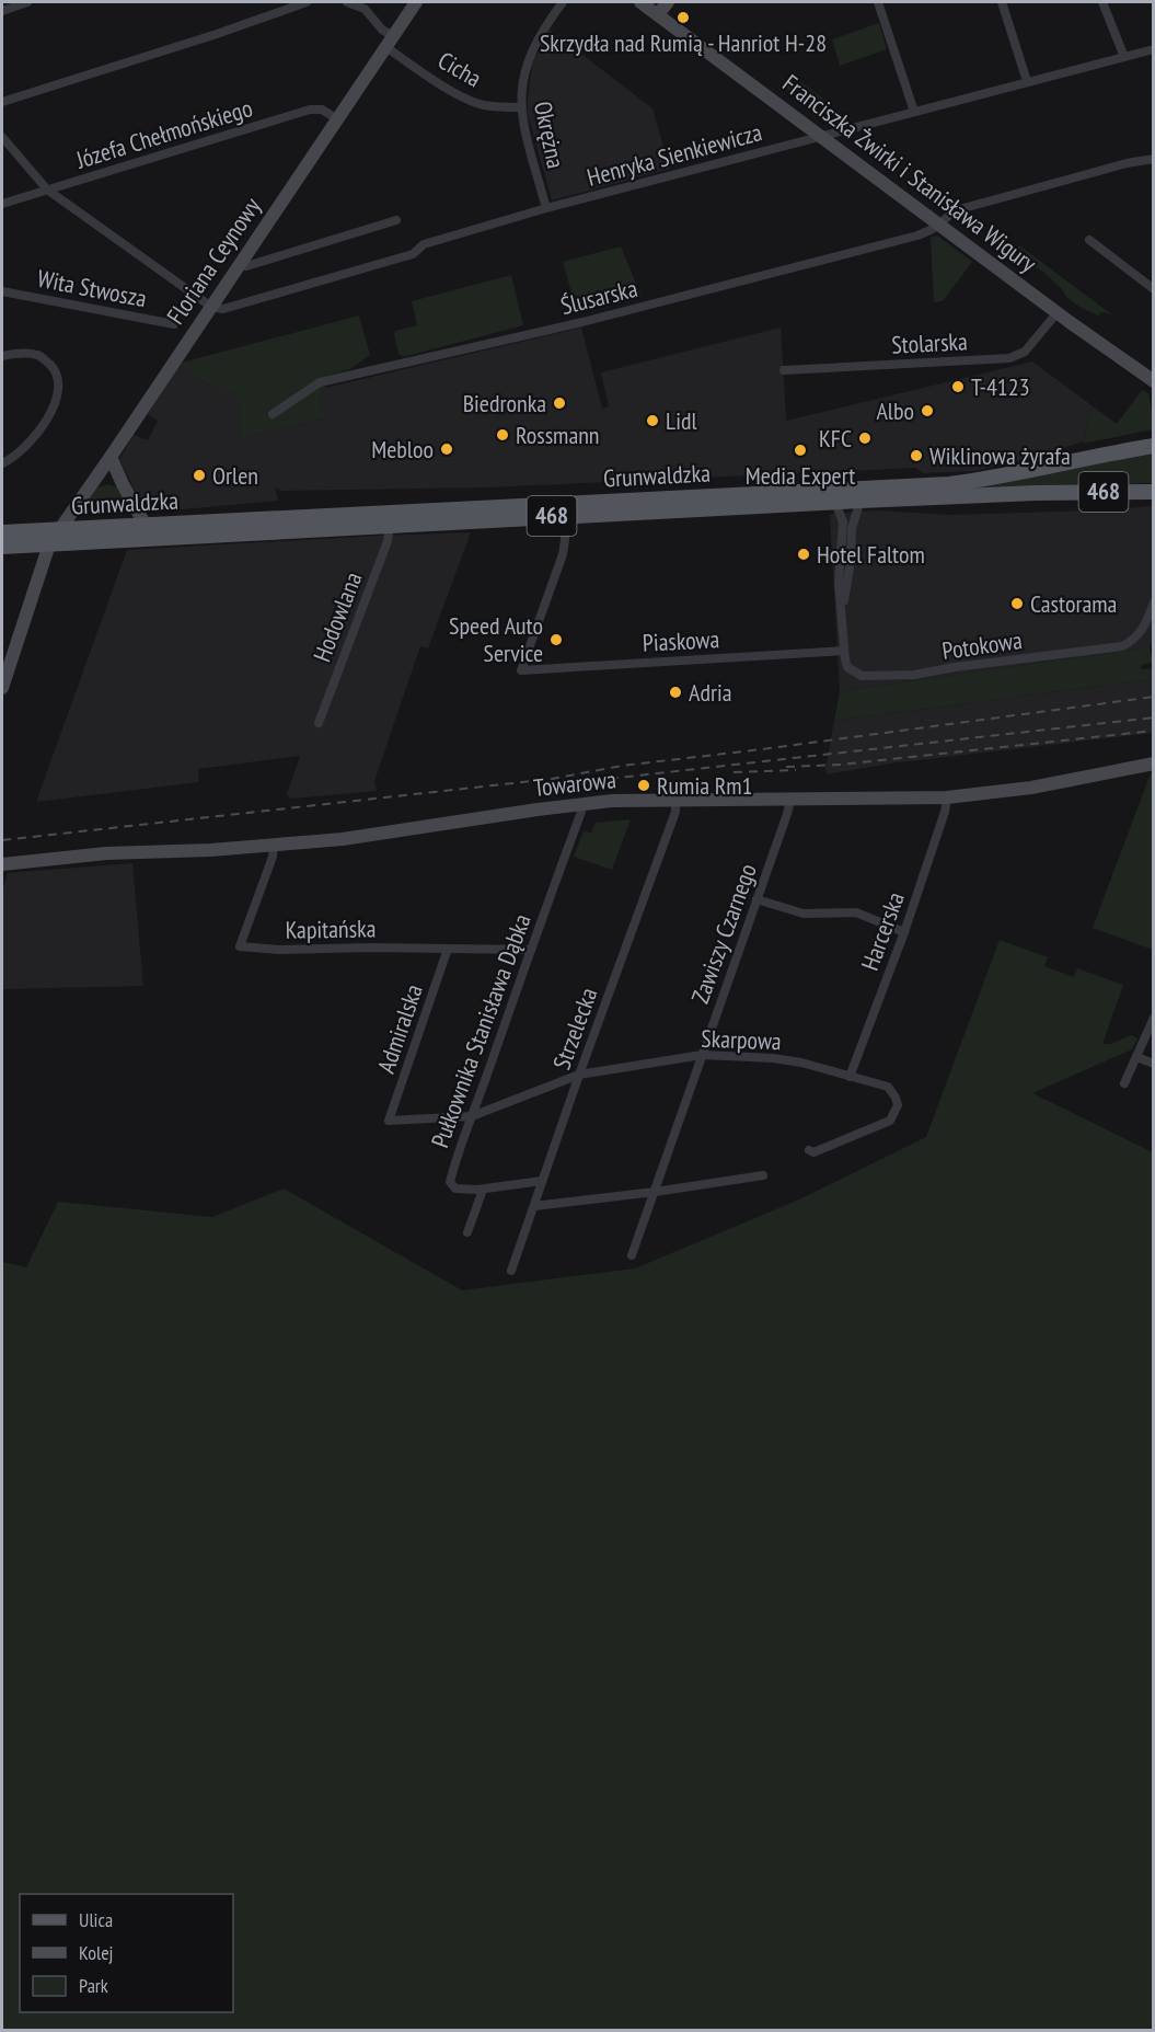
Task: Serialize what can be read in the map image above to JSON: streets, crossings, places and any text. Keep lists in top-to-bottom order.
{
  "streets": {
    "main road": ["Grunwaldzka", "468"],
    "street": [
      "Cicha",
      "Józefa Chełmońskiego",
      "Okrężna",
      "Henryka Sienkiewicza",
      "Franciszka Żwirki i Stanisława Wigury",
      "Floriana Ceynowy",
      "Wita Stwosza",
      "Ślusarska",
      "Stolarska",
      "Hodowlana",
      "Piaskowa",
      "Potokowa",
      "Towarowa",
      "Kapitańska",
      "Harcerska",
      "Zawiszy Czarnego",
      "Admiralska",
      "Strzelecka",
      "Pułkownika Stanisława Dąbka",
      "Skarpowa"
    ]
  },
  "crossings": [
    ["Cicha", "Okrężna"],
    ["Cicha", "Floriana Ceynowy"],
    ["Józefa Chełmońskiego", "Floriana Ceynowy"],
    ["Okrężna", "Henryka Sienkiewicza"],
    ["Henryka Sienkiewicza", "Franciszka Żwirki i Stanisława Wigury"],
    ["Henryka Sienkiewicza", "Floriana Ceynowy"],
    ["Franciszka Żwirki i Stanisława Wigury", "Ślusarska"],
    ["Franciszka Żwirki i Stanisława Wigury", "Stolarska"],
    ["Floriana Ceynowy", "Grunwaldzka"],
    ["Grunwaldzka", "Hodowlana"],
    ["Grunwaldzka", "Piaskowa"],
    ["Piaskowa", "Potokowa"],
    ["Towarowa", "Kapitańska"],
    ["Towarowa", "Harcerska"],
    ["Towarowa", "Zawiszy Czarnego"],
    ["Towarowa", "Strzelecka"],
    ["Towarowa", "Pułkownika Stanisława Dąbka"],
    ["Kapitańska", "Admiralska"],
    ["Kapitańska", "Pułkownika Stanisława Dąbka"],
    ["Harcerska", "Skarpowa"],
    ["Zawiszy Czarnego", "Skarpowa"],
    ["Admiralska", "Skarpowa"],
    ["Strzelecka", "Pułkownika Stanisława Dąbka"],
    ["Strzelecka", "Skarpowa"],
    ["Pułkownika Stanisława Dąbka", "Skarpowa"]
  ],
  "places": [
    "Skrzydła nad Rumią - Hanriot H-28",
    "T-4123",
    "Biedronka",
    "Albo",
    "Lidl",
    "Rossmann",
    "KFC",
    "Mebloo",
    "Media Expert",
    "Wiklinowa żyrafa",
    "Orlen",
    "Hotel Faltom",
    "Castorama",
    "Speed Auto Service",
    "Adria",
    "Rumia Rm1"
  ],
  "legend": ["Ulica", "Kolej", "Park"]
}
